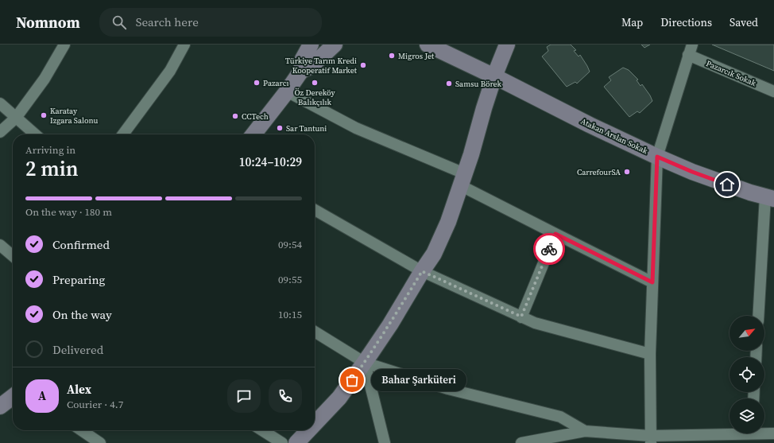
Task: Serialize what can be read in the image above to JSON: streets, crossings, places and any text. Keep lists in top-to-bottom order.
{
  "streets": {
    "street": ["Pazarcık Sokak", "Atakan Arslan Sokak"]
  },
  "places": [
    "Migros Jet",
    "Türkiye Tarım Kredi Kooperatif Market",
    "Pazarcı",
    "Öz Dereköy Balıkçılık",
    "Samsu Börek",
    "Karatay Izgara Salonu",
    "CCTech",
    "Sar Tantuni",
    "CarrefourSA",
    "Bahar Şarküteri"
  ],
  "north": "top right",
  "page": {
    "header": "Nomnom",
    "search": "Search here",
    "nav": ["Map", "Directions", "Saved"],
    "heading": ["2 min", "Arriving in", "10:24–10:29"],
    "panel": ["Alex", "Courier · 4.7"],
    "bar": "On the way · 180 m",
    "list": [
      ["Confirmed", "09:54"],
      ["Preparing", "09:55"],
      ["On the way", "10:15"],
      "Delivered"
    ],
    "bubble": "Bahar Şarküteri",
    "round": "A"
  }
}
